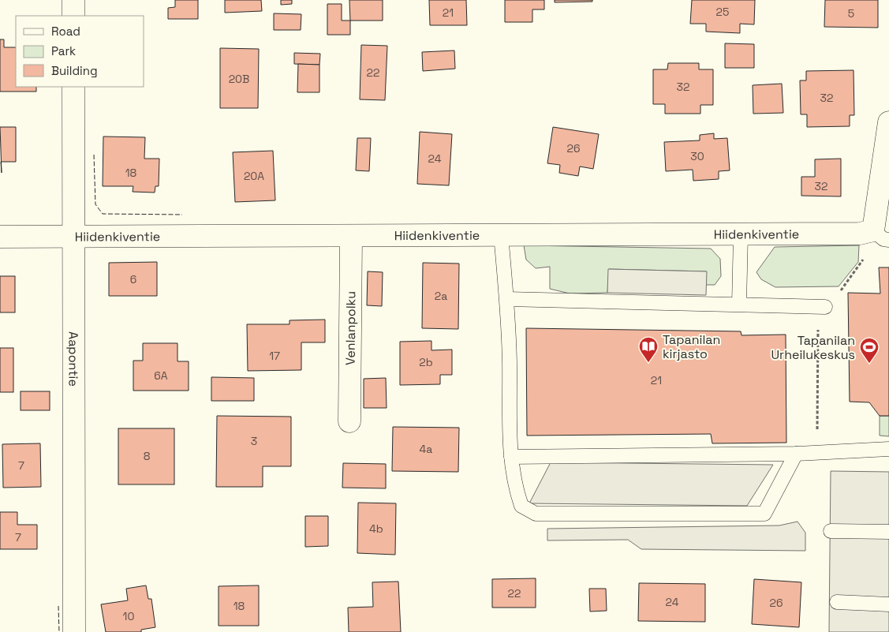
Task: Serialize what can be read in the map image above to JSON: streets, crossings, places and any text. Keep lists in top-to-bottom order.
{
  "streets": {
    "street": ["Hiidenkiventie", "Venlanpolku", "Aapontie"]
  },
  "crossings": [
    ["Hiidenkiventie", "Venlanpolku"],
    ["Hiidenkiventie", "Aapontie"]
  ],
  "places": {
    "library": ["Tapanilan kirjasto"],
    "sports": ["Tapanilan Urheilukeskus"]
  },
  "house_numbers": [
    "25",
    "21",
    "5",
    "22",
    "20B",
    "32",
    "32",
    "26",
    "30",
    "24",
    "18",
    "20A",
    "32",
    "6",
    "2a",
    "17",
    "2b",
    "6A",
    "21",
    "3",
    "4a",
    "8",
    "7",
    "4b",
    "7",
    "22",
    "24",
    "26",
    "18",
    "10"
  ],
  "legend": ["Road", "Park", "Building"]
}
